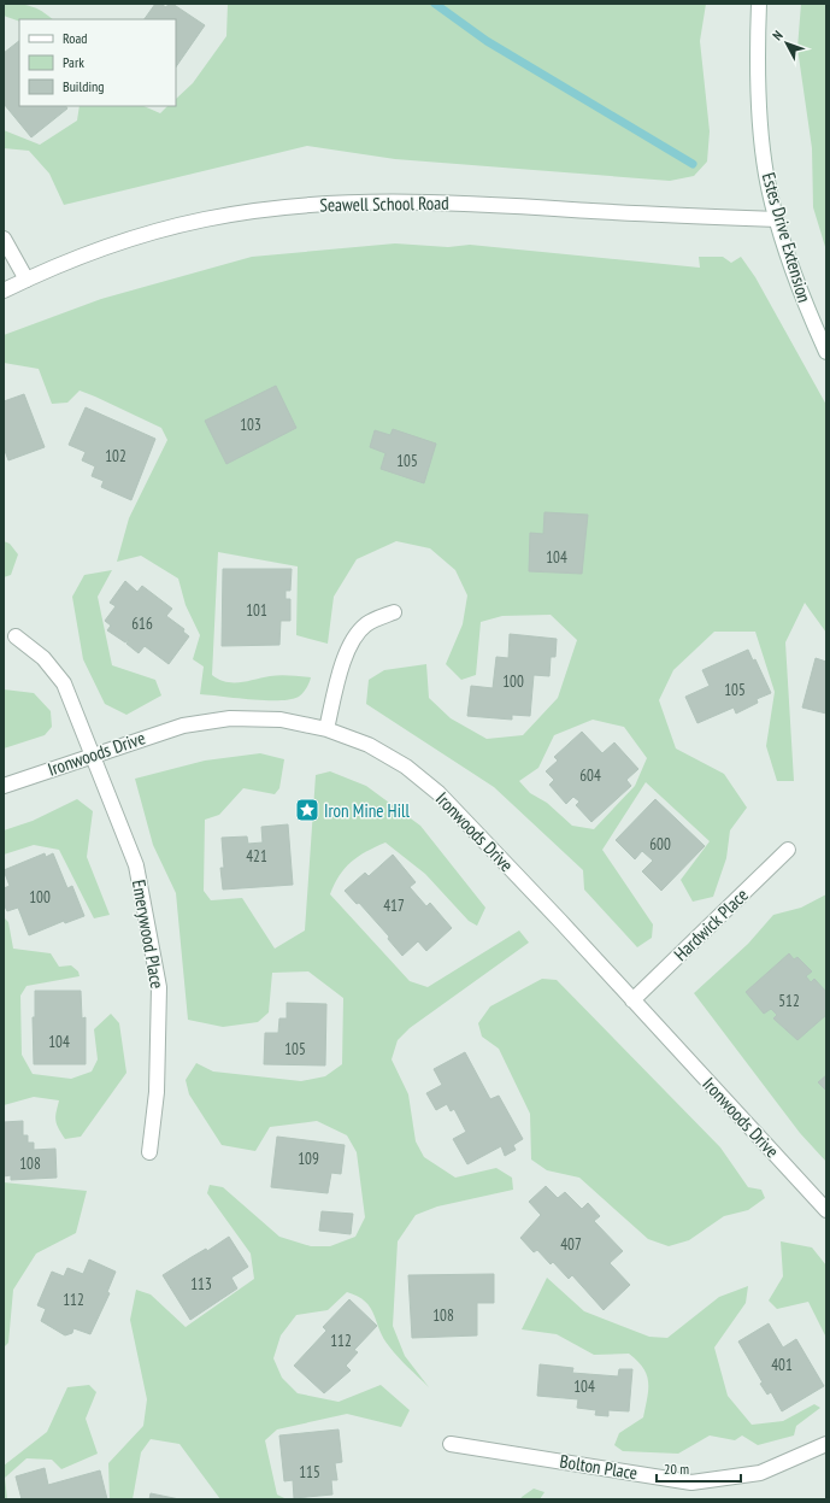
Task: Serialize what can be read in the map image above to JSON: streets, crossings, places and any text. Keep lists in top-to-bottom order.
{
  "streets": {
    "street": [
      "Seawell School Road",
      "Estes Drive Extension",
      "Ironwoods Drive",
      "Hardwick Place",
      "Emerywood Place",
      "Bolton Place"
    ]
  },
  "crossings": [
    ["Seawell School Road", "Estes Drive Extension"],
    ["Ironwoods Drive", "Hardwick Place"],
    ["Ironwoods Drive", "Emerywood Place"]
  ],
  "places": {
    "place": ["Iron Mine Hill"]
  },
  "house_numbers": [
    "103",
    "102",
    "105",
    "104",
    "101",
    "616",
    "100",
    "105",
    "604",
    "600",
    "421",
    "100",
    "417",
    "512",
    "104",
    "105",
    "109",
    "108",
    "407",
    "113",
    "112",
    "108",
    "112",
    "401",
    "104",
    "115"
  ],
  "legend": ["Road", "Park", "Building"],
  "scale_bar": "20 m",
  "north": "top left"
}
